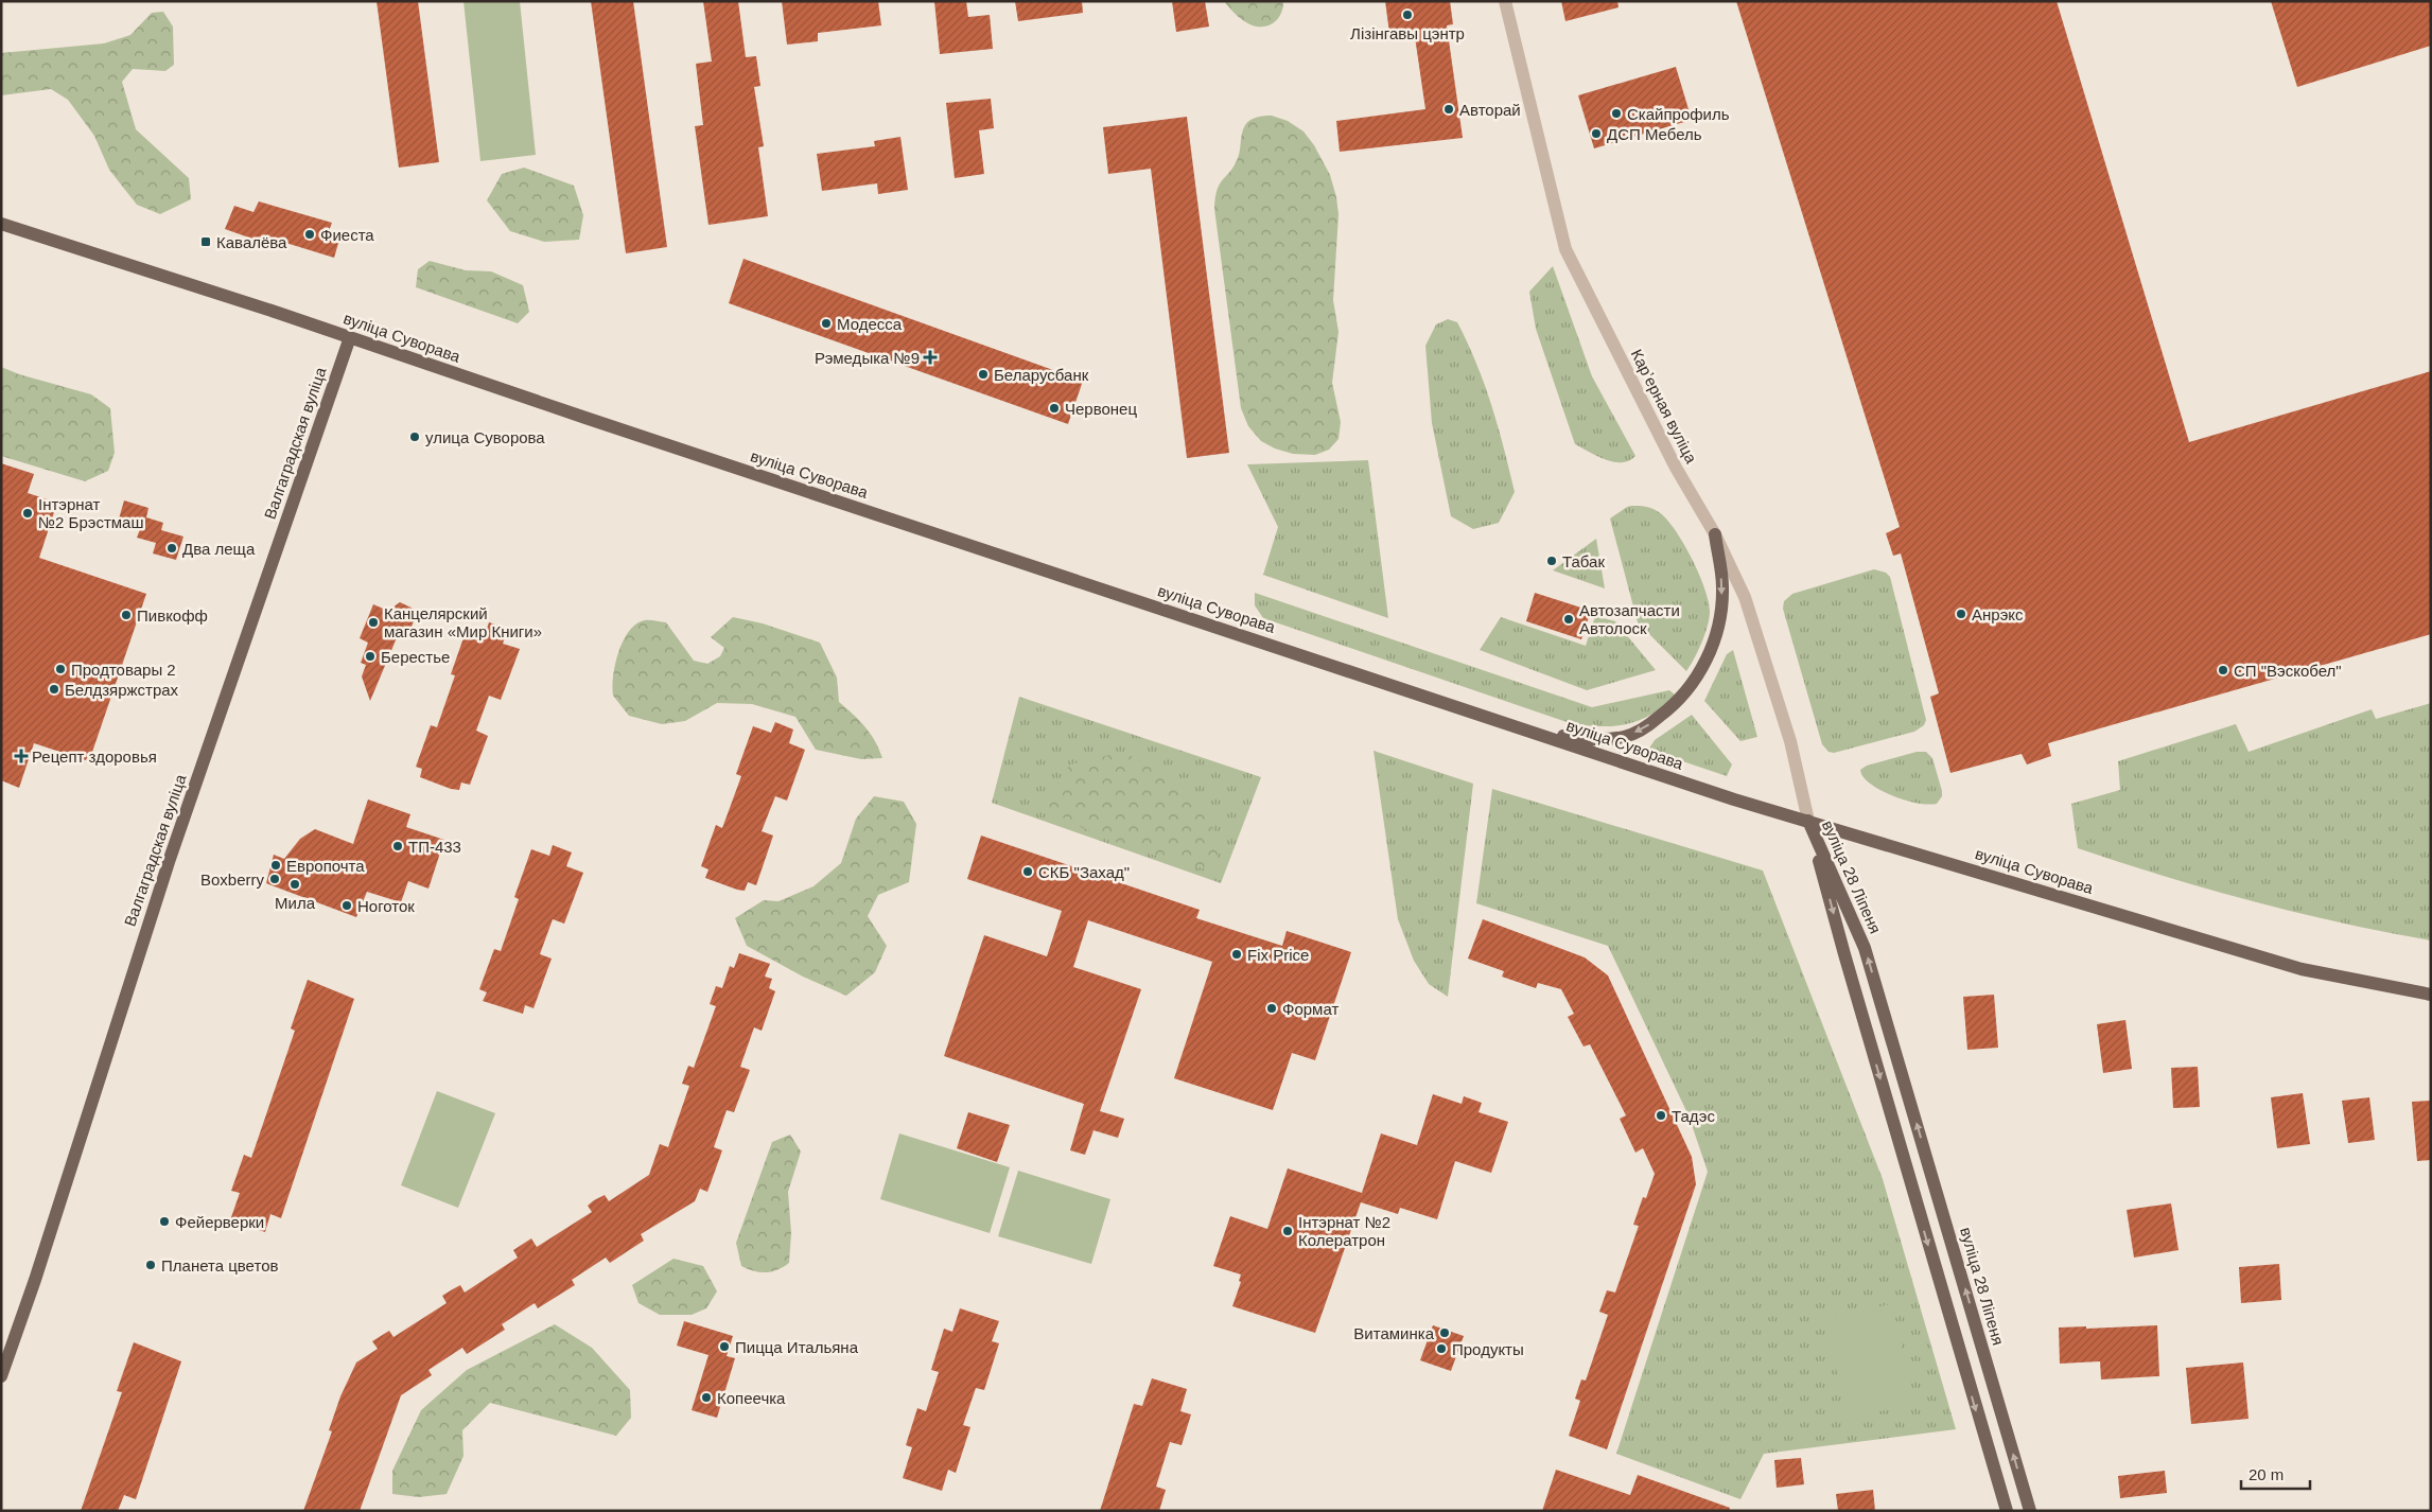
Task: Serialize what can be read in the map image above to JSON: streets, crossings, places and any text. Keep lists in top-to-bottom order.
{
  "streets": {
    "main road": ["вуліца Суворава", "Валгаградская вуліца", "вуліца 28 Ліпеня"],
    "street": ["Карʼерная вуліца"]
  },
  "crossings": [
    ["вуліца Суворава", "Карʼерная вуліца"],
    ["вуліца Суворава", "Валгаградская вуліца"],
    ["вуліца Суворава", "вуліца 28 Ліпеня"],
    ["Карʼерная вуліца", "вуліца 28 Ліпеня"]
  ],
  "places": {
    "other": [
      "Лізінгавы цэнтр",
      "Авторай",
      "Скайпрофиль",
      "ДСП Мебель",
      "Фиеста",
      "Модесса",
      "Беларусбанк",
      "Червонец",
      "улица Суворова",
      "Інтэрнат №2 Брэстмаш",
      "Два леща",
      "Табак",
      "Анрэкс",
      "Пивкофф",
      "Автозапчасти Автолоск",
      "Канцелярский магазин «Мир Книги»",
      "Берестье",
      "Продтовары 2",
      "СП \"Вэскобел\"",
      "Белдзяржстрах",
      "ТП-433",
      "Европочта",
      "СКБ \"Захад\"",
      "Boxberry",
      "Мила",
      "Ноготок",
      "Fix Price",
      "Формат",
      "Тадэс",
      "Фейерверки",
      "Інтэрнат №2 Колератрон",
      "Планета цветов",
      "Витаминка",
      "Пицца Итальяна",
      "Продукты",
      "Копеечка"
    ],
    "transit": ["Кавалёва"],
    "health": ["Рэмедыка №9", "Рецепт здоровья"]
  },
  "scale_bar": "20 m"
}
